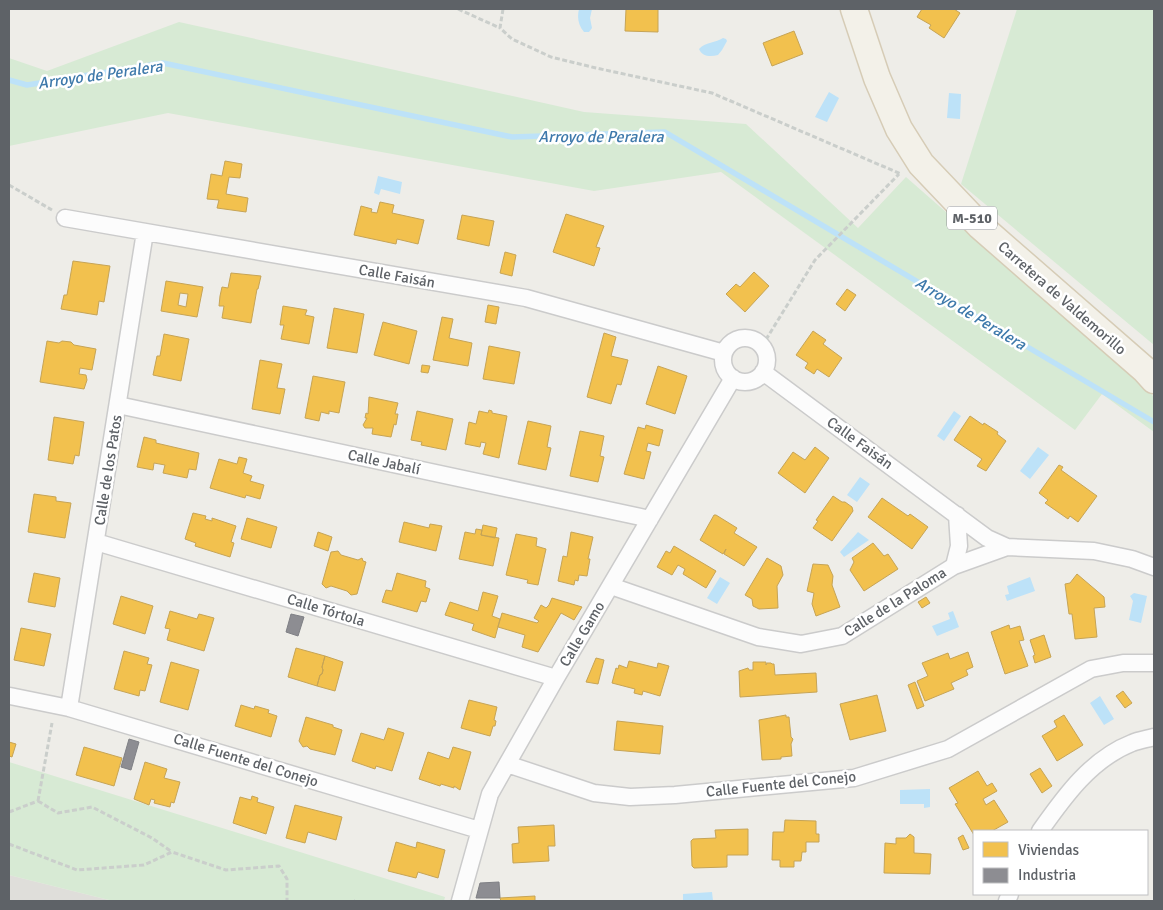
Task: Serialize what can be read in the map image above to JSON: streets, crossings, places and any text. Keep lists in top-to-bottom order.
{
  "streets": {
    "main road": ["M-510", "Carretera de Valdemorillo"],
    "street": [
      "Calle Faisán",
      "Calle Jabalí",
      "Calle de los Patos",
      "Calle de la Paloma",
      "Calle Tórtola",
      "Calle Gamo",
      "Calle Fuente del Conejo"
    ]
  },
  "crossings": [
    ["Calle Faisán", "Calle de los Patos"],
    ["Calle Faisán", "Calle de la Paloma"],
    ["Calle Faisán", "Calle Gamo"],
    ["Calle Jabalí", "Calle de los Patos"],
    ["Calle Jabalí", "Calle Gamo"],
    ["Calle de los Patos", "Calle Tórtola"],
    ["Calle de los Patos", "Calle Fuente del Conejo"],
    ["Calle de la Paloma", "Calle Gamo"],
    ["Calle Tórtola", "Calle Gamo"],
    ["Calle Gamo", "Calle Fuente del Conejo"]
  ],
  "water": ["Arroyo de Peralera"],
  "legend": ["Viviendas", "Industria"]
}
